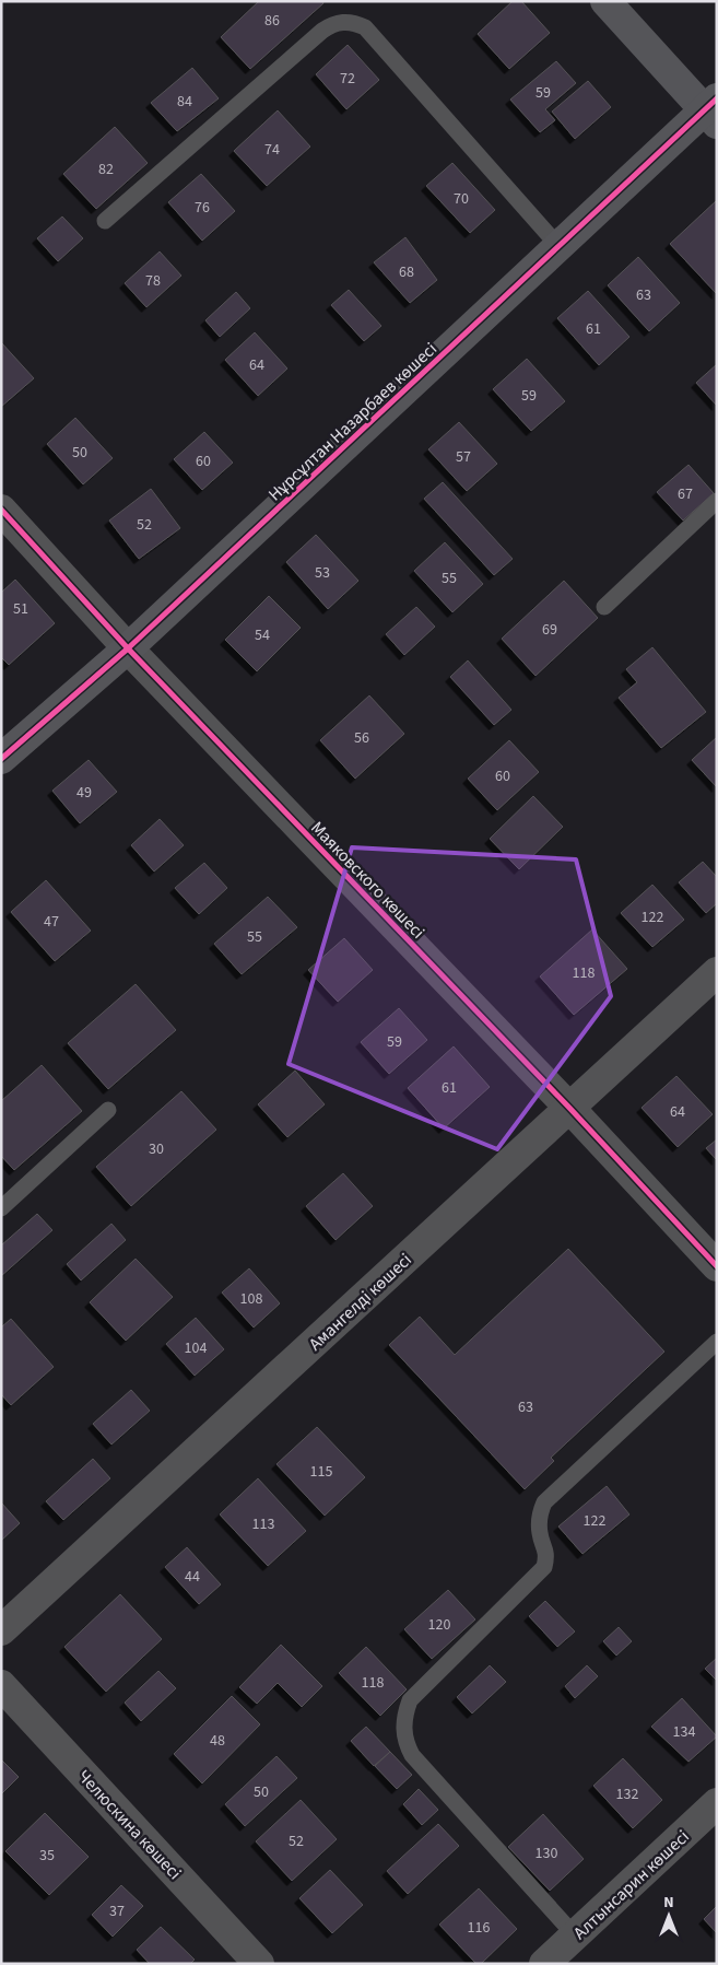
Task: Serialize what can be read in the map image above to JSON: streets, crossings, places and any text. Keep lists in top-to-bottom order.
{
  "streets": {
    "street": [
      "Нұрсұлтан Назарбаев көшесі",
      "Маяковского көшесі",
      "Амангелді көшесі",
      "Челюскина көшесі",
      "Алтынсарин көшесі"
    ]
  },
  "crossings": [
    ["Нұрсұлтан Назарбаев көшесі", "Маяковского көшесі"],
    ["Маяковского көшесі", "Амангелді көшесі"]
  ],
  "house_numbers": [
    "86",
    "72",
    "59",
    "84",
    "74",
    "82",
    "70",
    "76",
    "68",
    "78",
    "63",
    "61",
    "64",
    "59",
    "50",
    "57",
    "60",
    "67",
    "52",
    "53",
    "55",
    "51",
    "69",
    "54",
    "56",
    "60",
    "49",
    "122",
    "47",
    "55",
    "118",
    "59",
    "61",
    "64",
    "30",
    "108",
    "104",
    "63",
    "115",
    "122",
    "113",
    "44",
    "120",
    "118",
    "134",
    "48",
    "50",
    "132",
    "52",
    "130",
    "35",
    "37",
    "116"
  ],
  "north": "top"
}
